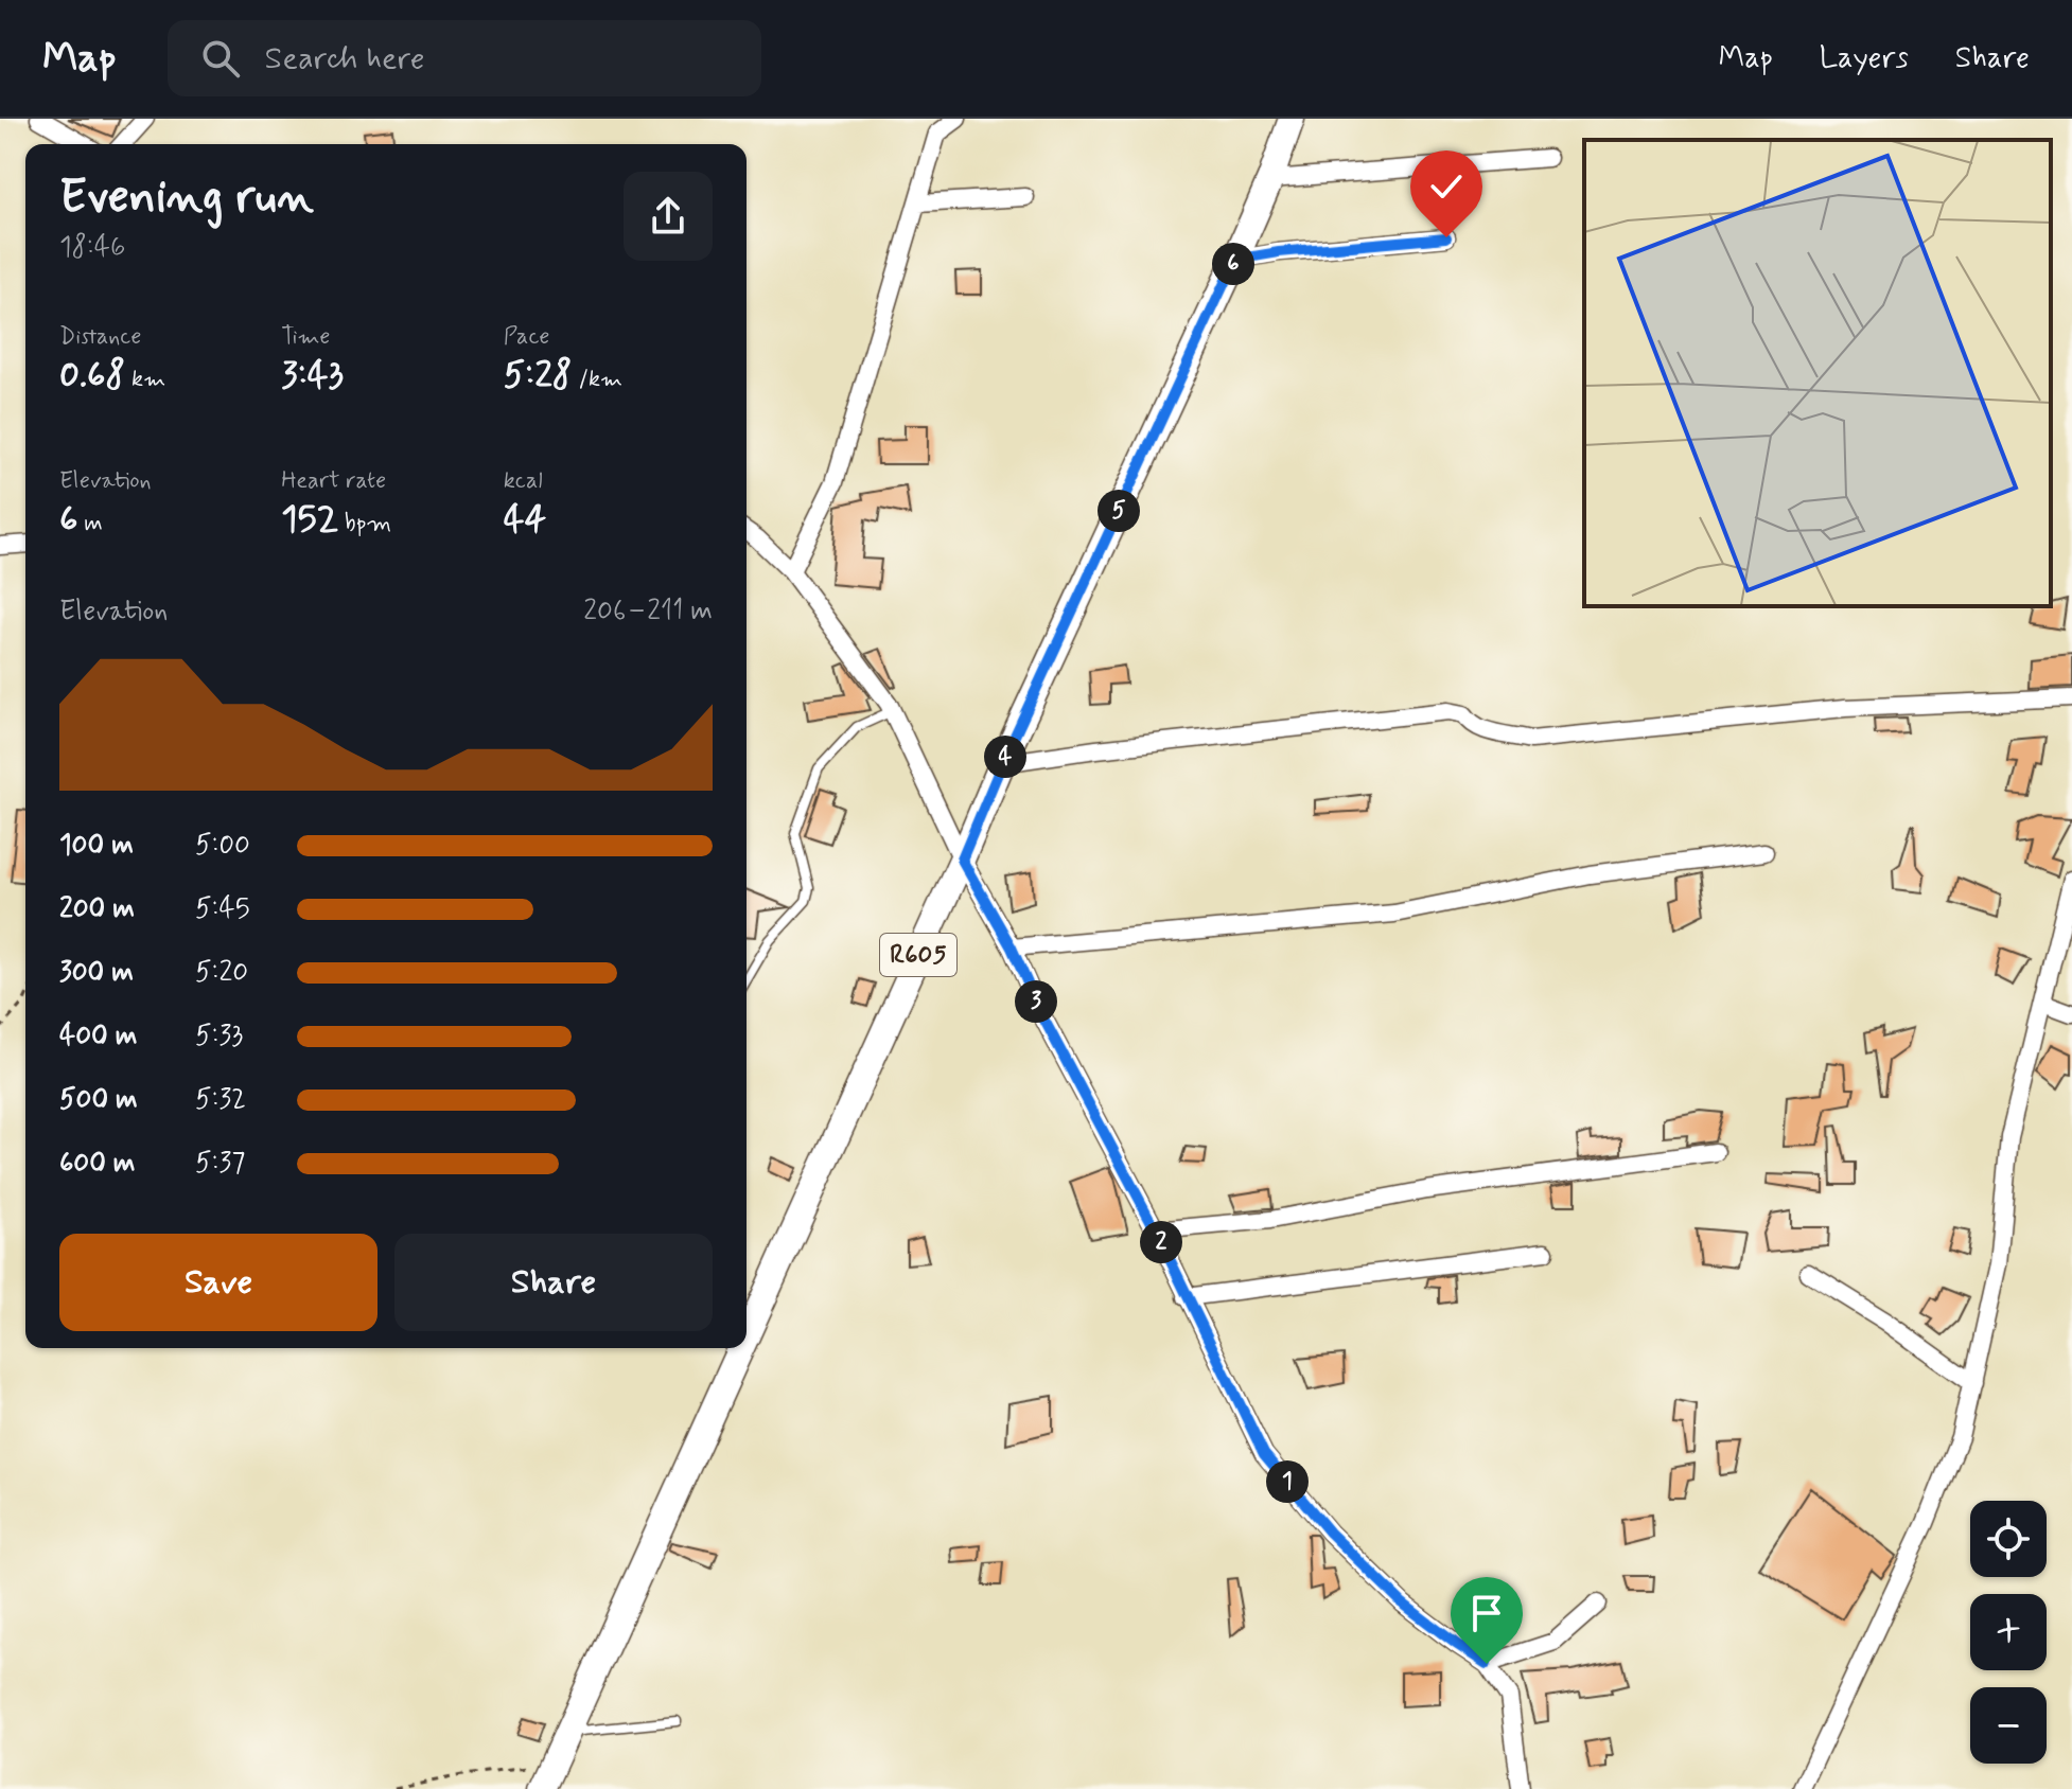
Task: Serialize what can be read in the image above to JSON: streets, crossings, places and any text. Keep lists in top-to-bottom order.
{
  "streets": {
    "main road": ["R605"]
  },
  "page": {
    "header": "Map",
    "search": "Search here",
    "nav": ["Map", "Layers", "Share"],
    "heading": ["Evening run", "18:46"],
    "pins": [
      "6",
      "5",
      "4",
      "3",
      "2",
      "1"
    ],
    "stats": [
      ["Distance", "0.68 km"],
      ["Time", "3:43"],
      ["Pace", "5:28 /km"],
      ["Elevation", "6 m"],
      ["Heart rate", "152 bpm"],
      ["kcal", "44"]
    ],
    "chart": ["Elevation", "206–211 m"],
    "list": [
      {
        "name": "100 m",
        "note": "5:00"
      },
      {
        "name": "200 m",
        "note": "5:45"
      },
      {
        "name": "300 m",
        "note": "5:20"
      },
      {
        "name": "400 m",
        "note": "5:33"
      },
      {
        "name": "500 m",
        "note": "5:32"
      },
      {
        "name": "600 m",
        "note": "5:37"
      }
    ],
    "buttons": ["Save", "Share"],
    "map_buttons": ["+", "−"]
  }
}
